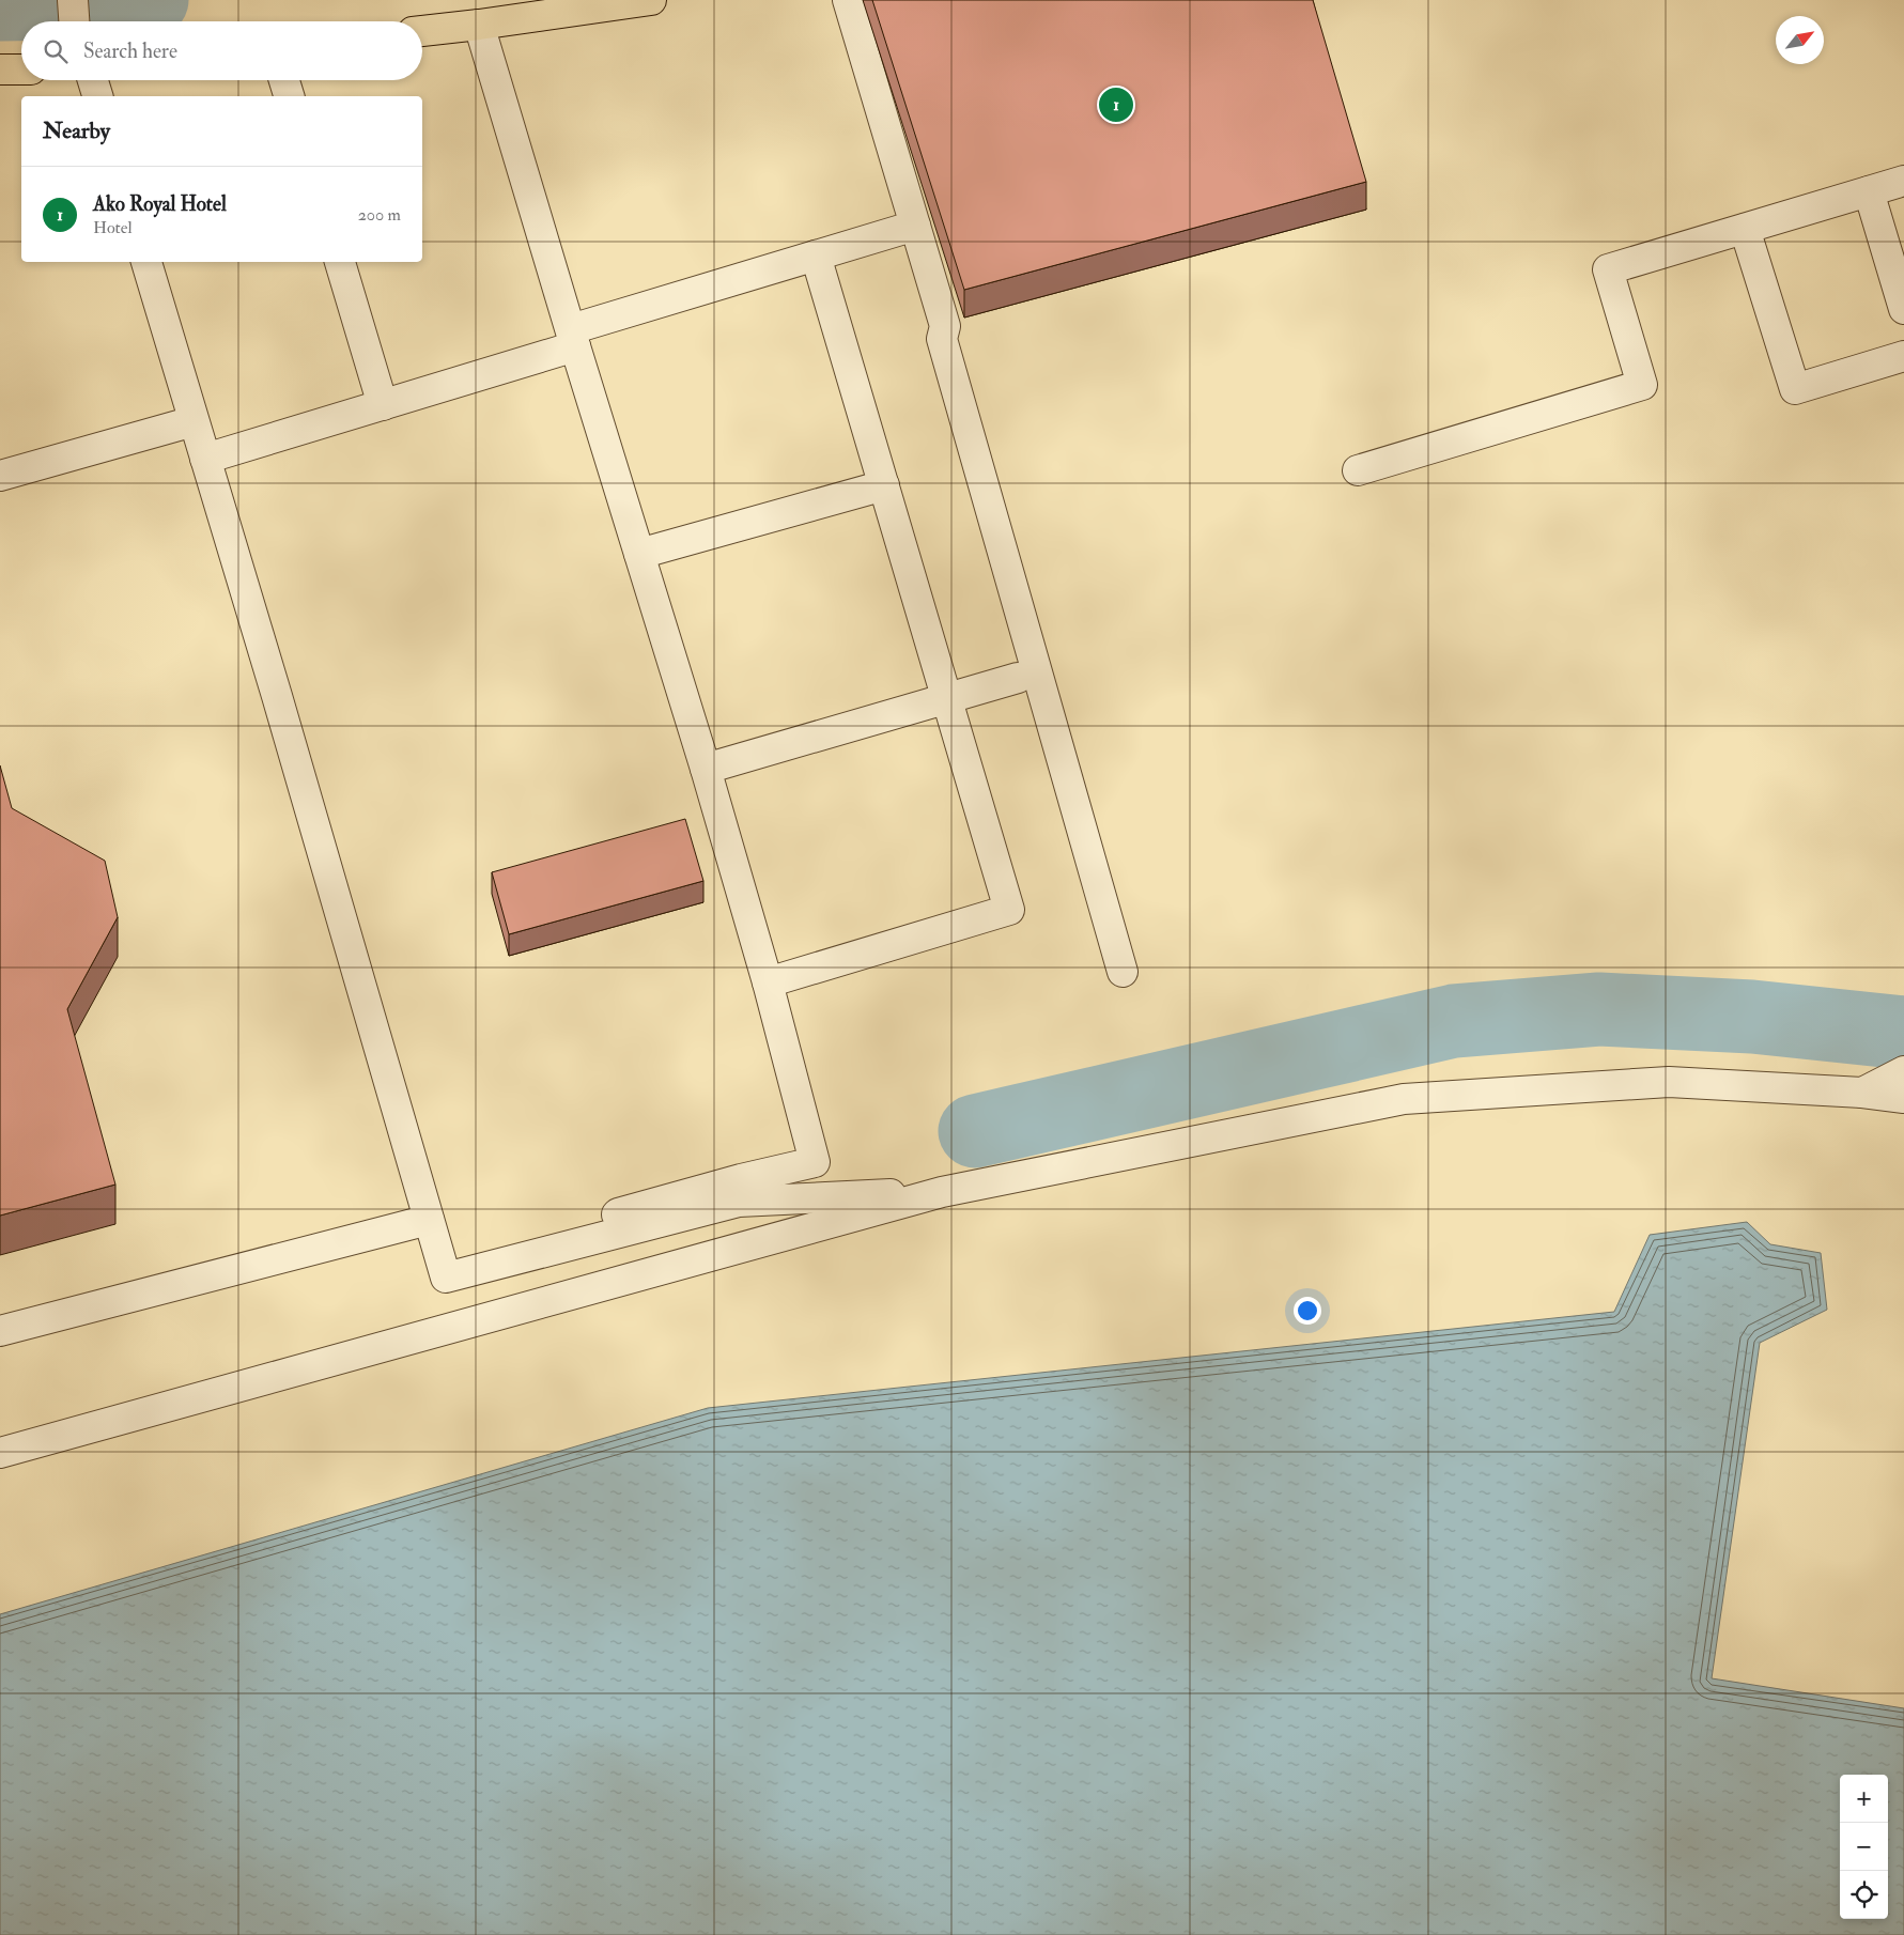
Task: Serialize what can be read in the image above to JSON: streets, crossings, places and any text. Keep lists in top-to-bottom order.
{
  "north": "top right",
  "page": {
    "search": "Search here",
    "pins": "1",
    "heading": "Nearby",
    "list": [
      {
        "mark": "1",
        "name": "Ako Royal Hotel",
        "note": "Hotel",
        "value": "200 m"
      }
    ],
    "map_buttons": ["+", "−"]
  }
}
